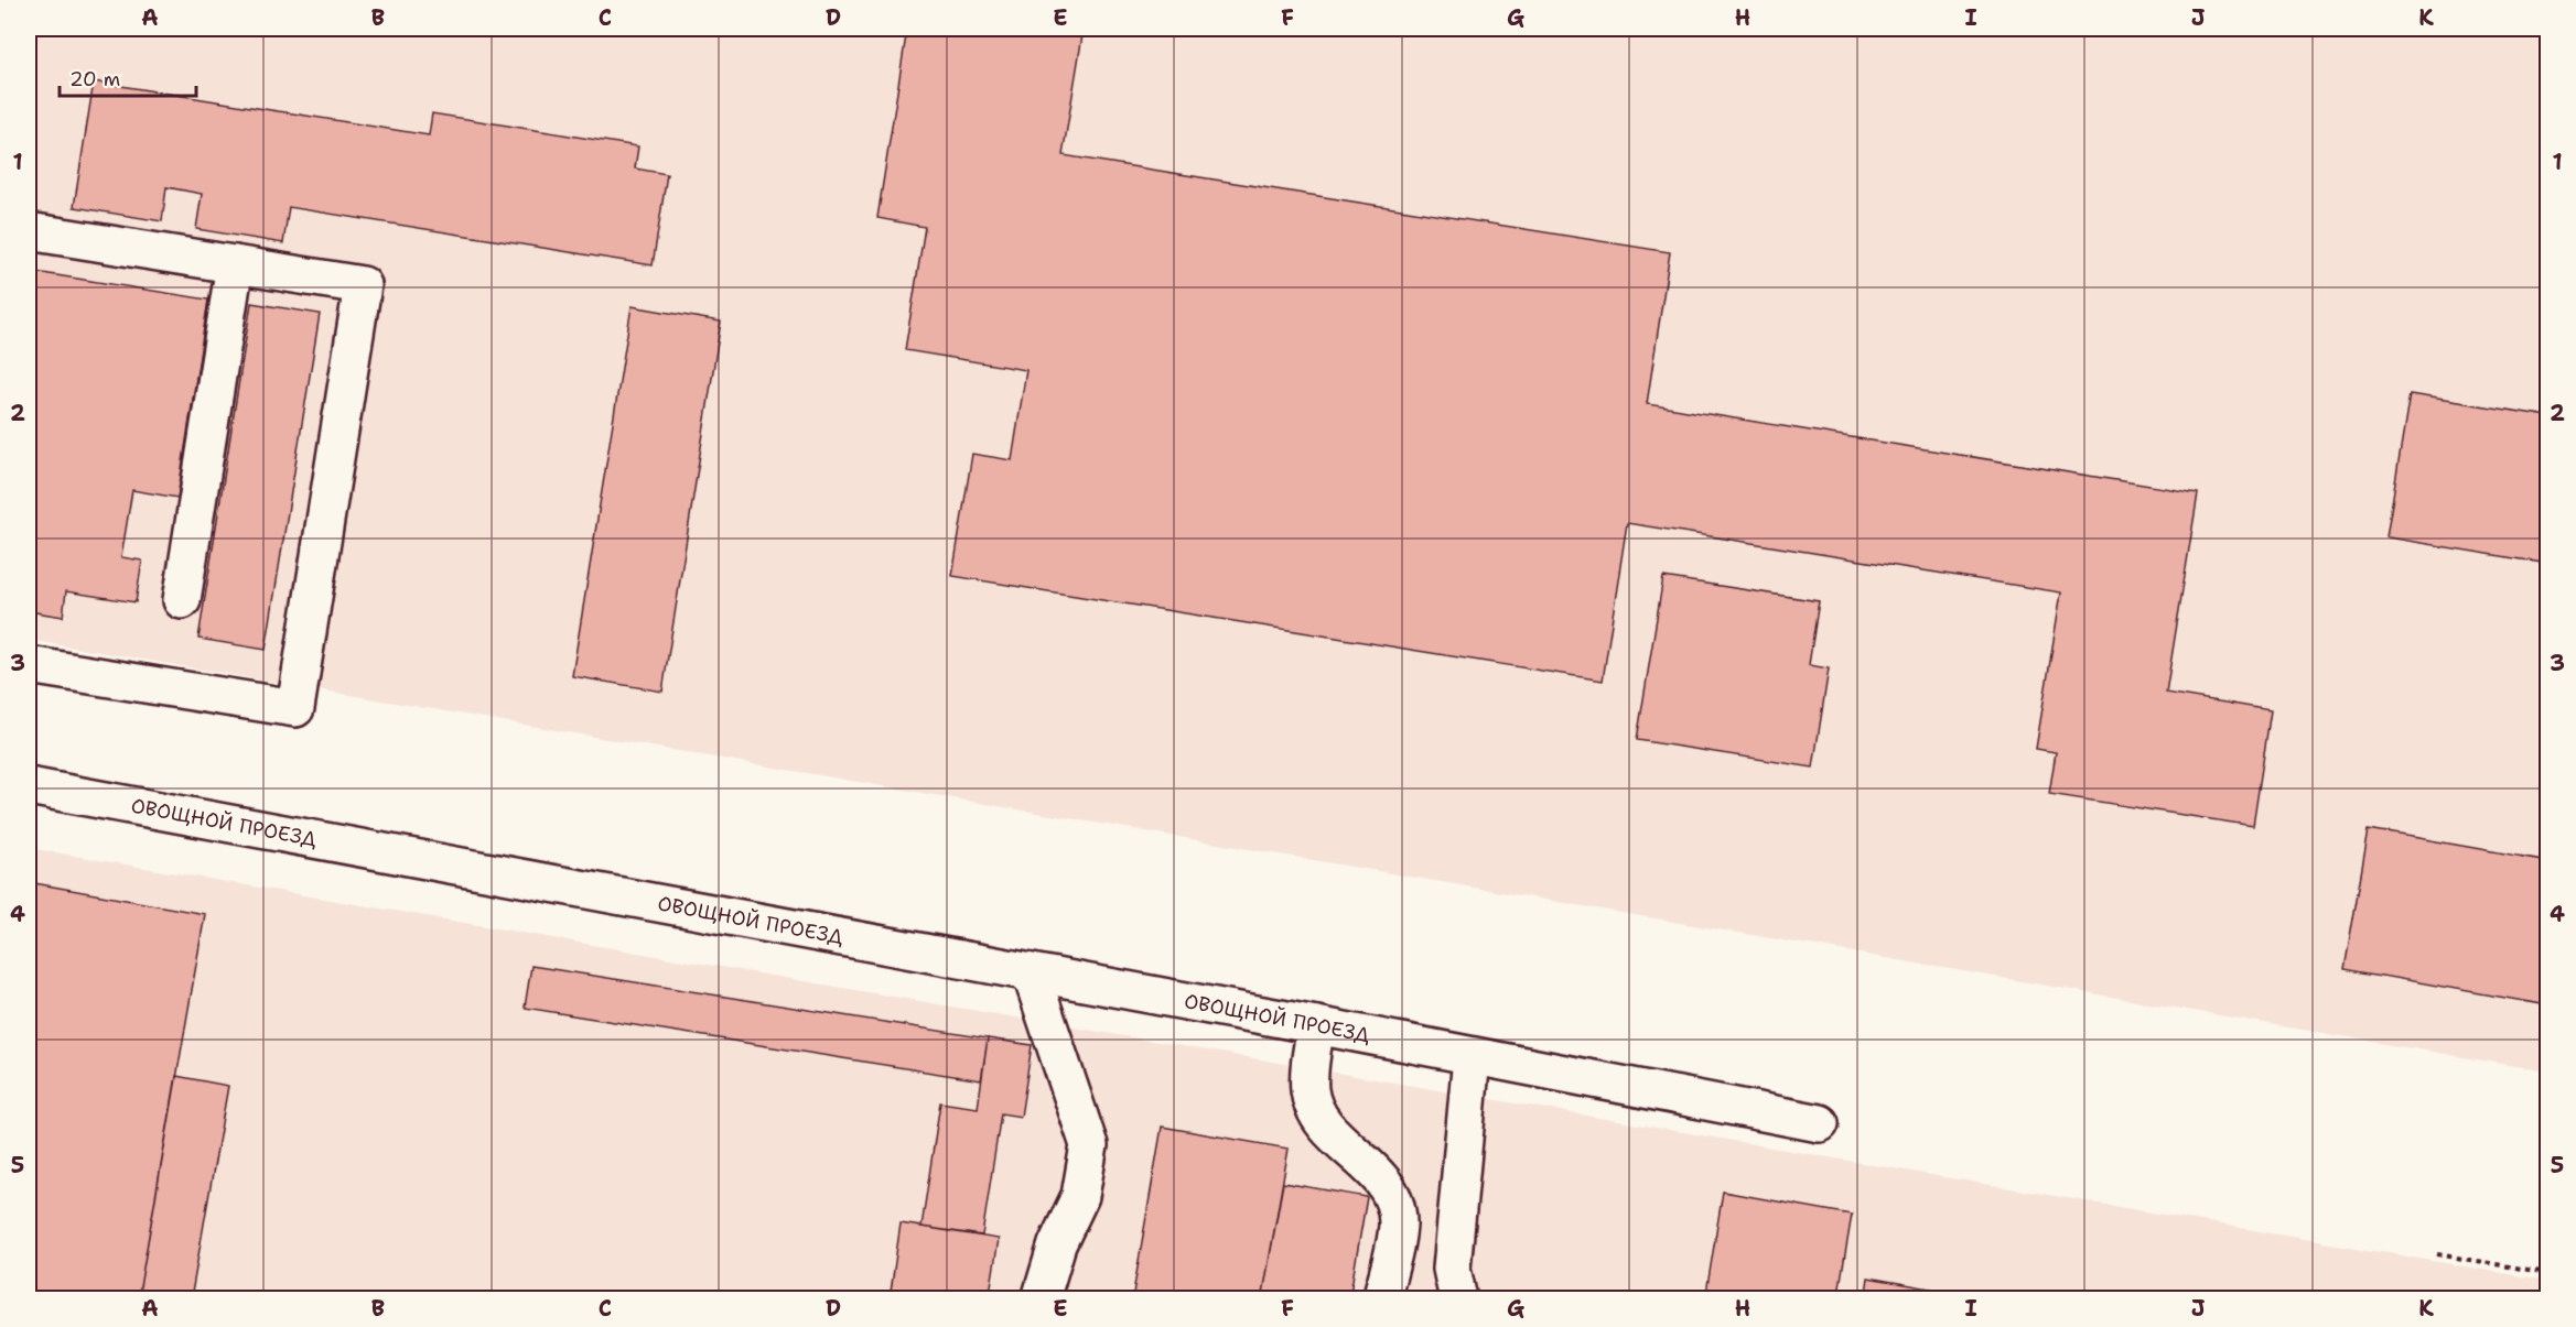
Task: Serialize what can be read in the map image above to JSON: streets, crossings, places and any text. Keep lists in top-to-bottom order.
{
  "streets": {
    "street": ["ОВОЩНОЙ ПРОЕЗД"]
  },
  "scale_bar": "20 m",
  "grid": {
    "columns": [
      "A",
      "B",
      "C",
      "D",
      "E",
      "F",
      "G",
      "H",
      "I",
      "J",
      "K"
    ],
    "rows": [
      "1",
      "2",
      "3",
      "4",
      "5"
    ]
  }
}
